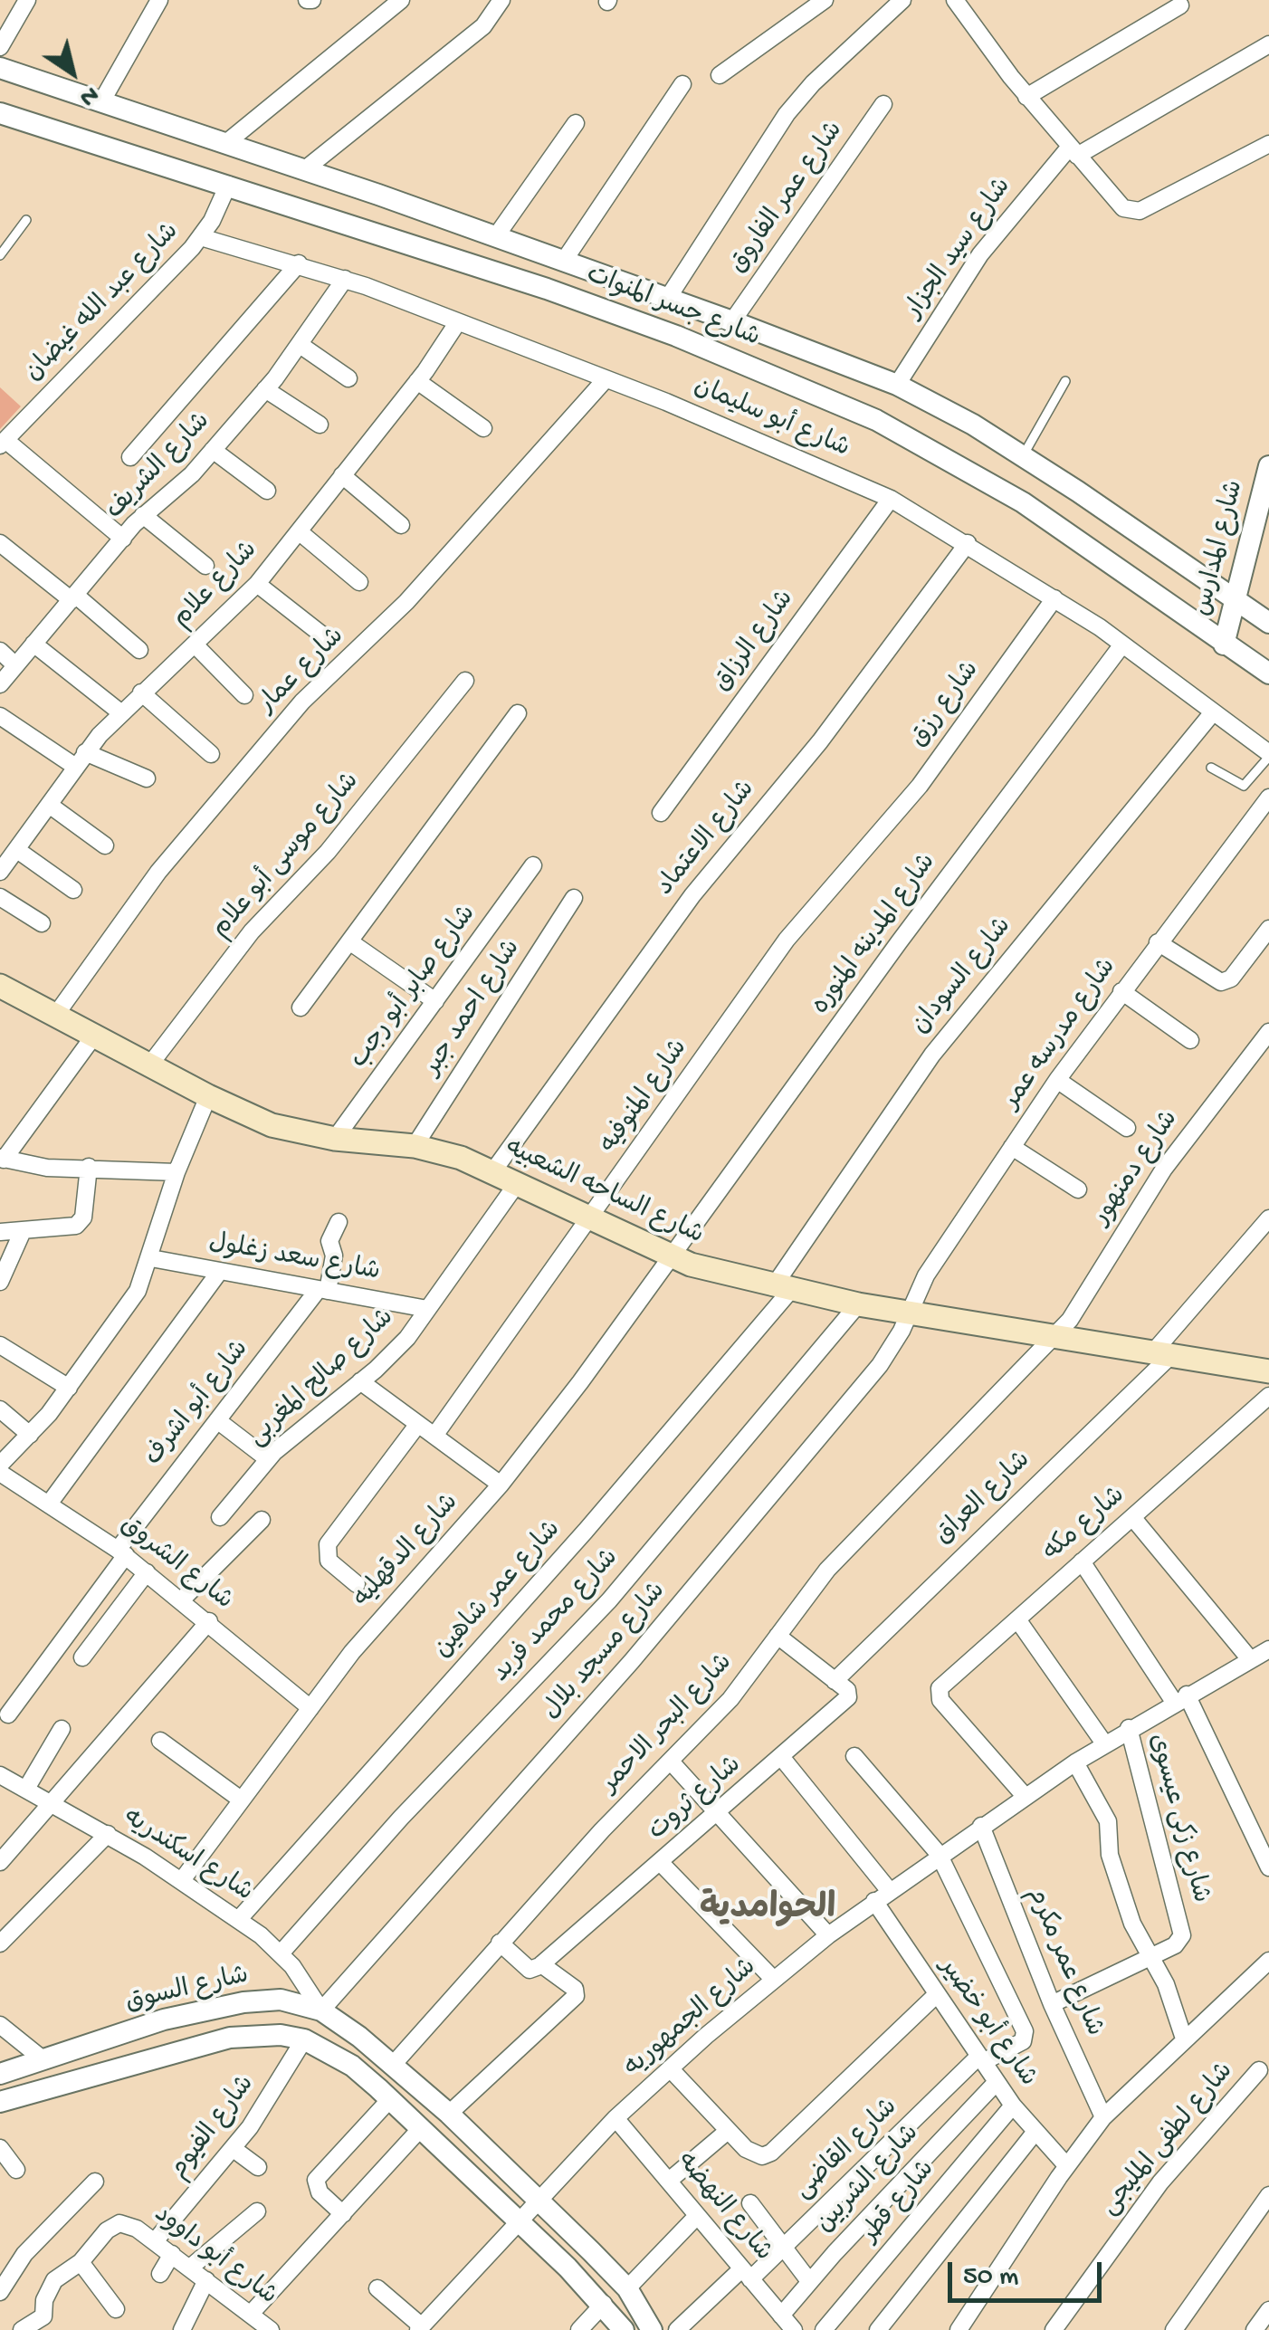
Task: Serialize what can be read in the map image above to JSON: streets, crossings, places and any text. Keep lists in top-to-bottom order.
{
  "streets": {
    "main road": ["شارع الساحه الشعبيه"],
    "street": [
      "شارع عمر الفاروق",
      "شارع سيد الجزار",
      "شارع عبد الله غيضان",
      "شارع جسر المنوات",
      "شارع أبو سليمان",
      "شارع الشريف",
      "شارع المدارس",
      "شارع علام",
      "شارع الرزاق",
      "شارع عمار",
      "شارع رزق",
      "شارع الاعتماد",
      "شارع موسى أبو علام",
      "شارع المدينه المنوره",
      "شارع السودان",
      "شارع صابر أبو رجب",
      "شارع احمد جبر",
      "شارع مدرسه عمر",
      "شارع المنوفيه",
      "شارع دمنهور",
      "شارع سعد زغلول",
      "شارع صالح المغربى",
      "شارع أبو اشرف",
      "شارع العراق",
      "شارع مكه",
      "شارع الدقهليه",
      "شارع الشروق",
      "شارع عمر شاهين",
      "شارع محمد فريد",
      "شارع مسجد بلال",
      "شارع البحر الاحمر",
      "شارع ثروت",
      "شارع زكى عيسوى",
      "شارع اسكندريه",
      "شارع عمر مكرم",
      "شارع السوق",
      "شارع الجمهوريه",
      "شارع أبو خضير",
      "شارع الفيوم",
      "شارع لطفى المليجى",
      "شارع القاضى",
      "شارع الشربين",
      "شارع قطر",
      "شارع النهضه",
      "شارع أبو داوود"
    ]
  },
  "crossings": [
    ["شارع عمر الفاروق", "شارع جسر المنوات"],
    ["شارع سيد الجزار", "شارع جسر المنوات"],
    ["شارع عبد الله غيضان", "شارع جسر المنوات"],
    ["شارع عبد الله غيضان", "شارع أبو سليمان"],
    ["شارع جسر المنوات", "شارع المدارس"],
    ["شارع أبو سليمان", "شارع الشريف"],
    ["شارع أبو سليمان", "شارع علام"],
    ["شارع أبو سليمان", "شارع الرزاق"],
    ["شارع أبو سليمان", "شارع عمار"],
    ["شارع أبو سليمان", "شارع رزق"],
    ["شارع أبو سليمان", "شارع الاعتماد"],
    ["شارع أبو سليمان", "شارع المدينه المنوره"],
    ["شارع أبو سليمان", "شارع السودان"],
    ["شارع عمار", "شارع الساحه الشعبيه"],
    ["شارع رزق", "شارع المنوفيه"],
    ["شارع الاعتماد", "شارع الساحه الشعبيه"],
    ["شارع موسى أبو علام", "شارع الساحه الشعبيه"],
    ["شارع المدينه المنوره", "شارع الساحه الشعبيه"],
    ["شارع المدينه المنوره", "شارع الدقهليه"],
    ["شارع السودان", "شارع الساحه الشعبيه"],
    ["شارع السودان", "شارع عمر شاهين"],
    ["شارع صابر أبو رجب", "شارع الساحه الشعبيه"],
    ["شارع احمد جبر", "شارع الساحه الشعبيه"],
    ["شارع مدرسه عمر", "شارع الساحه الشعبيه"],
    ["شارع مدرسه عمر", "شارع مسجد بلال"],
    ["شارع المنوفيه", "شارع الساحه الشعبيه"],
    ["شارع دمنهور", "شارع الساحه الشعبيه"],
    ["شارع دمنهور", "شارع البحر الاحمر"],
    ["شارع الساحه الشعبيه", "شارع صالح المغربى"],
    ["شارع الساحه الشعبيه", "شارع العراق"],
    ["شارع الساحه الشعبيه", "شارع الدقهليه"],
    ["شارع الساحه الشعبيه", "شارع عمر شاهين"],
    ["شارع الساحه الشعبيه", "شارع محمد فريد"],
    ["شارع الساحه الشعبيه", "شارع مسجد بلال"],
    ["شارع الساحه الشعبيه", "شارع البحر الاحمر"],
    ["شارع سعد زغلول", "شارع صالح المغربى"],
    ["شارع سعد زغلول", "شارع أبو اشرف"],
    ["شارع أبو اشرف", "شارع الشروق"],
    ["شارع العراق", "شارع ثروت"],
    ["شارع مكه", "شارع الجمهوريه"],
    ["شارع الدقهليه", "شارع الشروق"],
    ["شارع الدقهليه", "شارع اسكندريه"],
    ["شارع عمر شاهين", "شارع اسكندريه"],
    ["شارع محمد فريد", "شارع اسكندريه"],
    ["شارع مسجد بلال", "شارع اسكندريه"],
    ["شارع مسجد بلال", "شارع السوق"],
    ["شارع البحر الاحمر", "شارع السوق"],
    ["شارع زكى عيسوى", "شارع عمر مكرم"],
    ["شارع زكى عيسوى", "شارع الجمهوريه"],
    ["شارع اسكندريه", "شارع السوق"],
    ["شارع عمر مكرم", "شارع الجمهوريه"],
    ["شارع السوق", "شارع الجمهوريه"],
    ["شارع الجمهوريه", "شارع أبو خضير"],
    ["شارع الجمهوريه", "شارع القاضى"],
    ["شارع الجمهوريه", "شارع النهضه"],
    ["شارع أبو خضير", "شارع القاضى"],
    ["شارع أبو خضير", "شارع الشربين"],
    ["شارع أبو خضير", "شارع قطر"],
    ["شارع الفيوم", "شارع أبو داوود"],
    ["شارع القاضى", "شارع النهضه"],
    ["شارع الشربين", "شارع النهضه"]
  ],
  "districts": ["الحوامدية"],
  "scale_bar": "50 m",
  "north": "bottom right"
}
